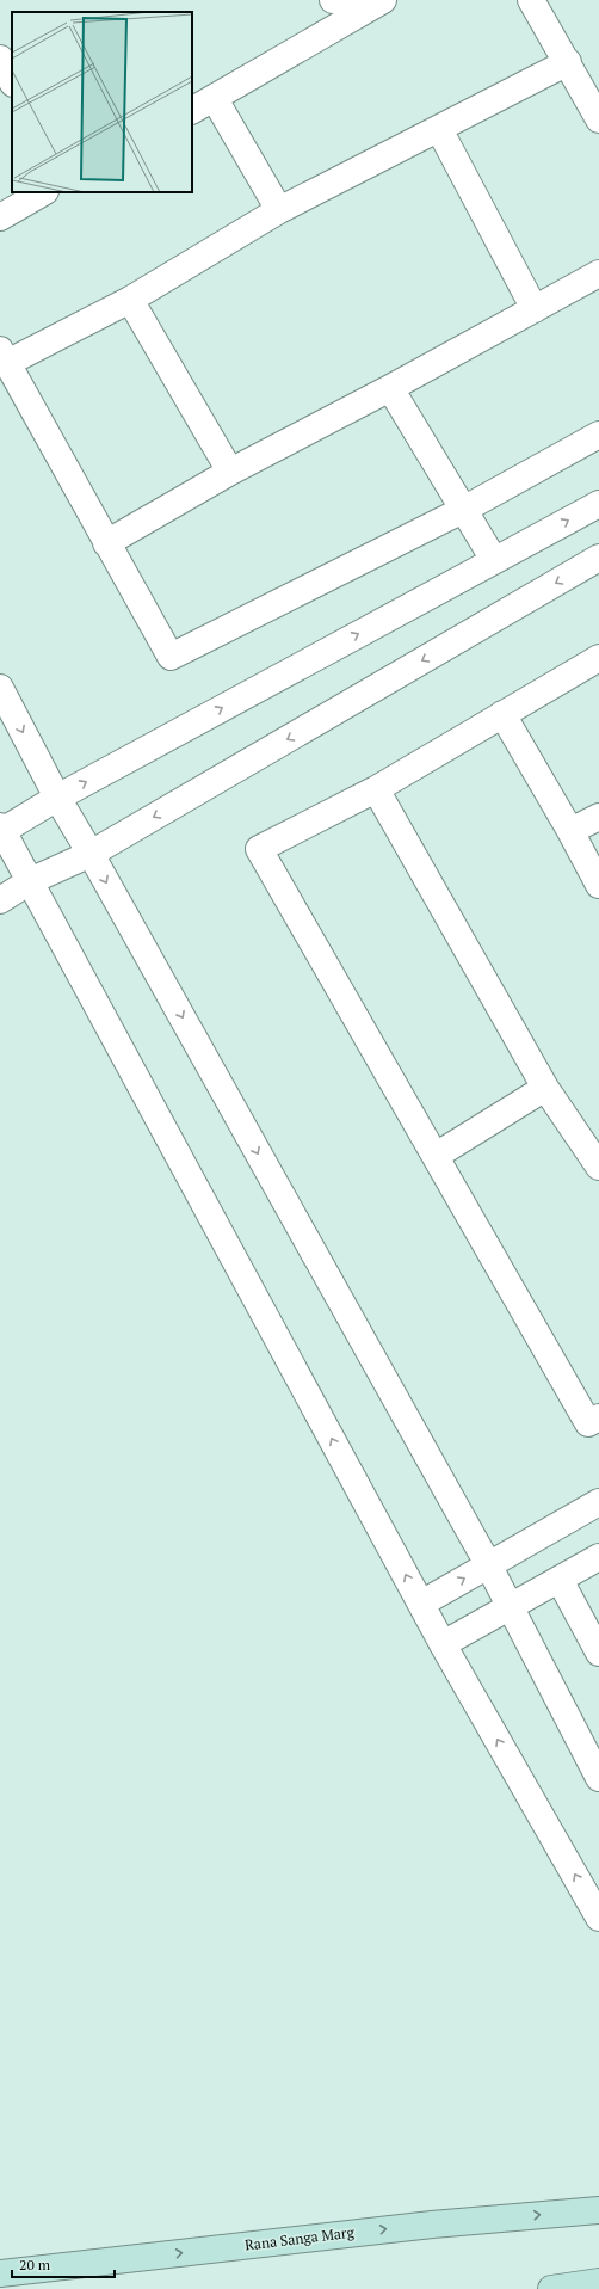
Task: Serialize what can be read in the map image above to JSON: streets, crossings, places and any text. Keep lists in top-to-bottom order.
{
  "streets": {
    "main road": ["Rana Sanga Marg"]
  },
  "one_way": ["Rana Sanga Marg"],
  "scale_bar": "20 m"
}
